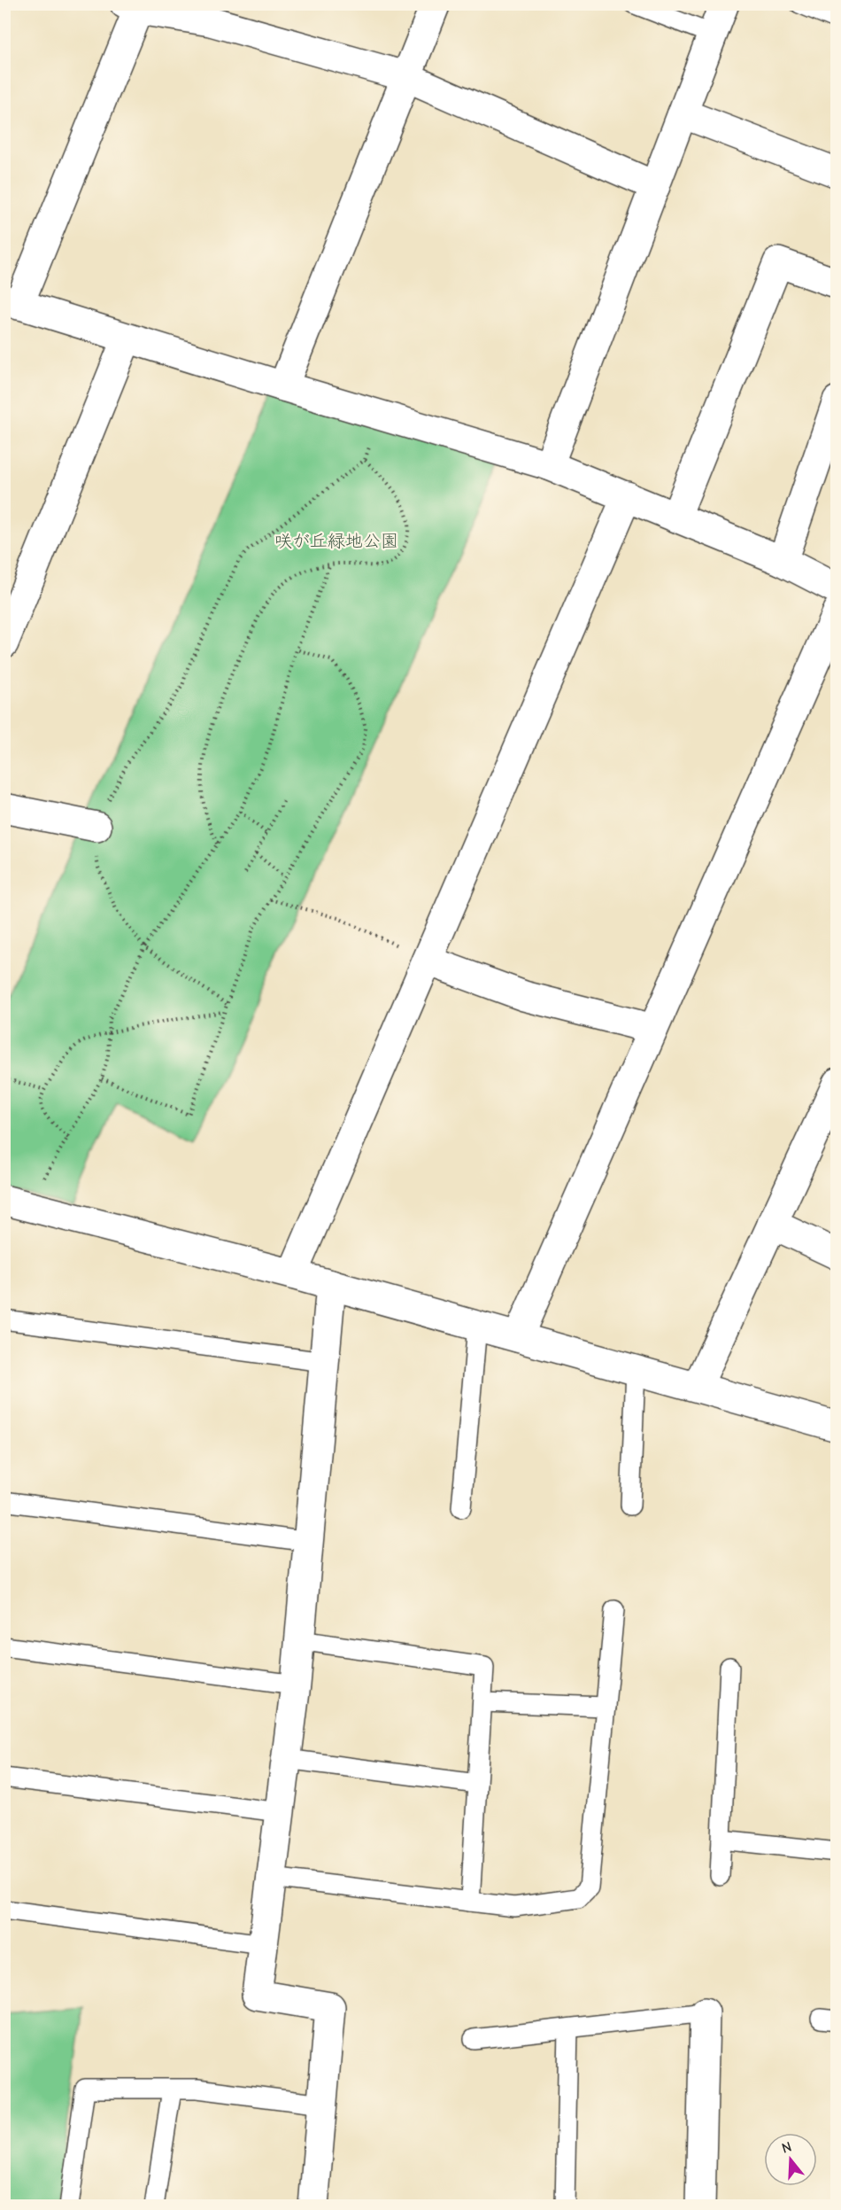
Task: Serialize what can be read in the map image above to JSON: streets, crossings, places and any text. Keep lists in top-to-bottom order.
{
  "parks": ["咲が丘緑地公園"],
  "north": "top"
}
